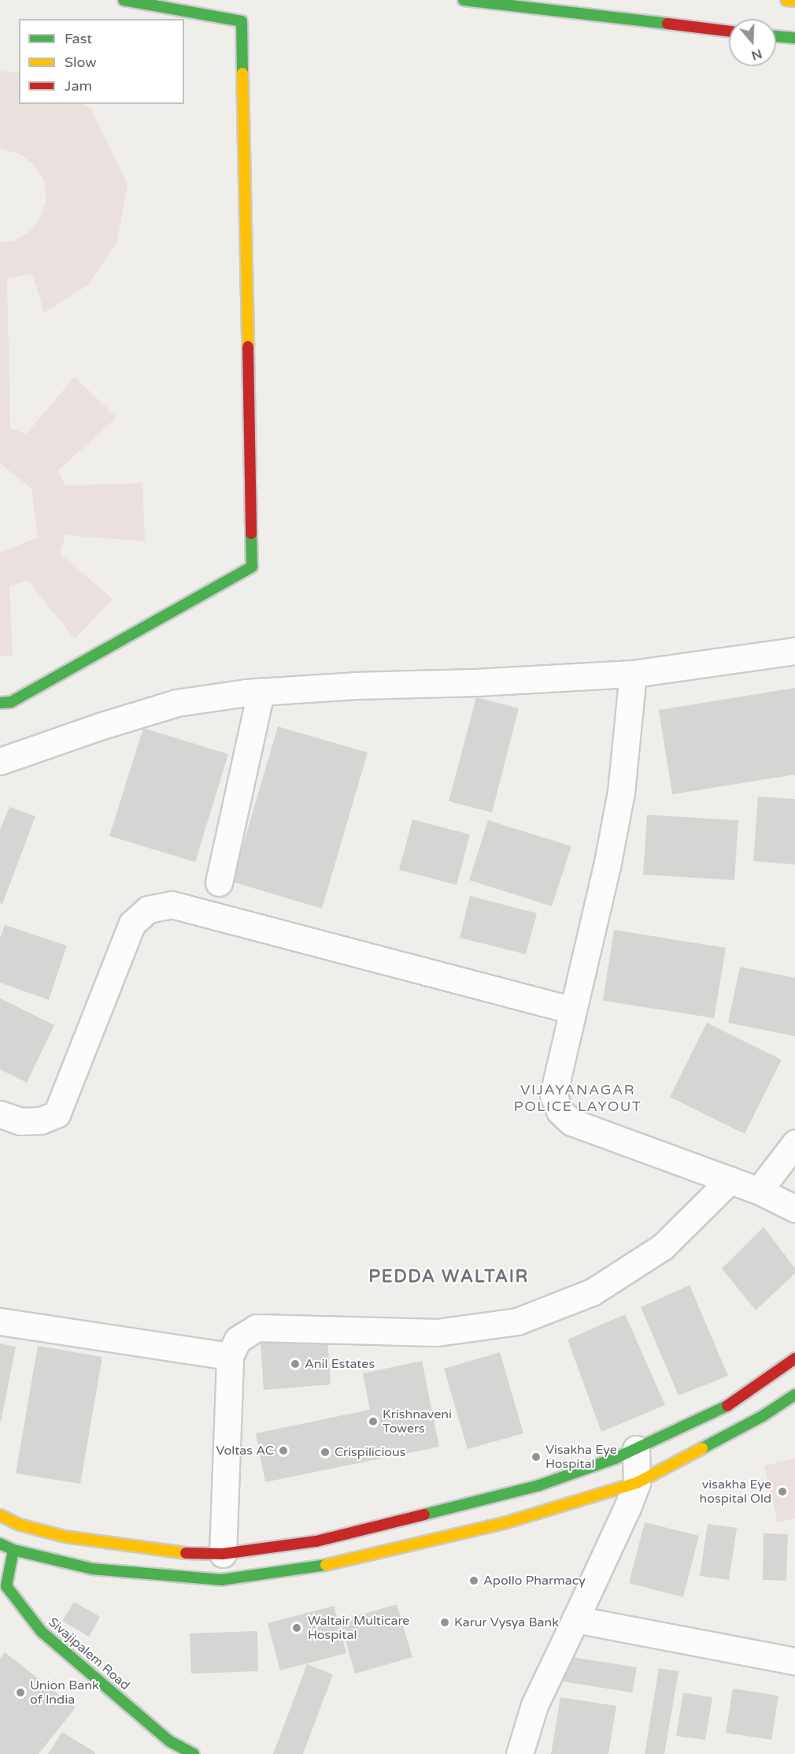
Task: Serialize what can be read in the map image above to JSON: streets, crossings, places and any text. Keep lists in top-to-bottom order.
{
  "streets": {
    "main road": ["Sivajipalem Road"]
  },
  "districts": ["VIJAYANAGAR POLICE LAYOUT", "PEDDA WALTAIR"],
  "places": [
    "Anil Estates",
    "Krishnaveni Towers",
    "Voltas AC",
    "Crispilicious",
    "Visakha Eye Hospital",
    "visakha Eye hospital Old",
    "Apollo Pharmacy",
    "Karur Vysya Bank",
    "Waltair Multicare Hospital",
    "Union Bank of India"
  ],
  "legend": ["Fast", "Slow", "Jam"],
  "north": "bottom"
}
